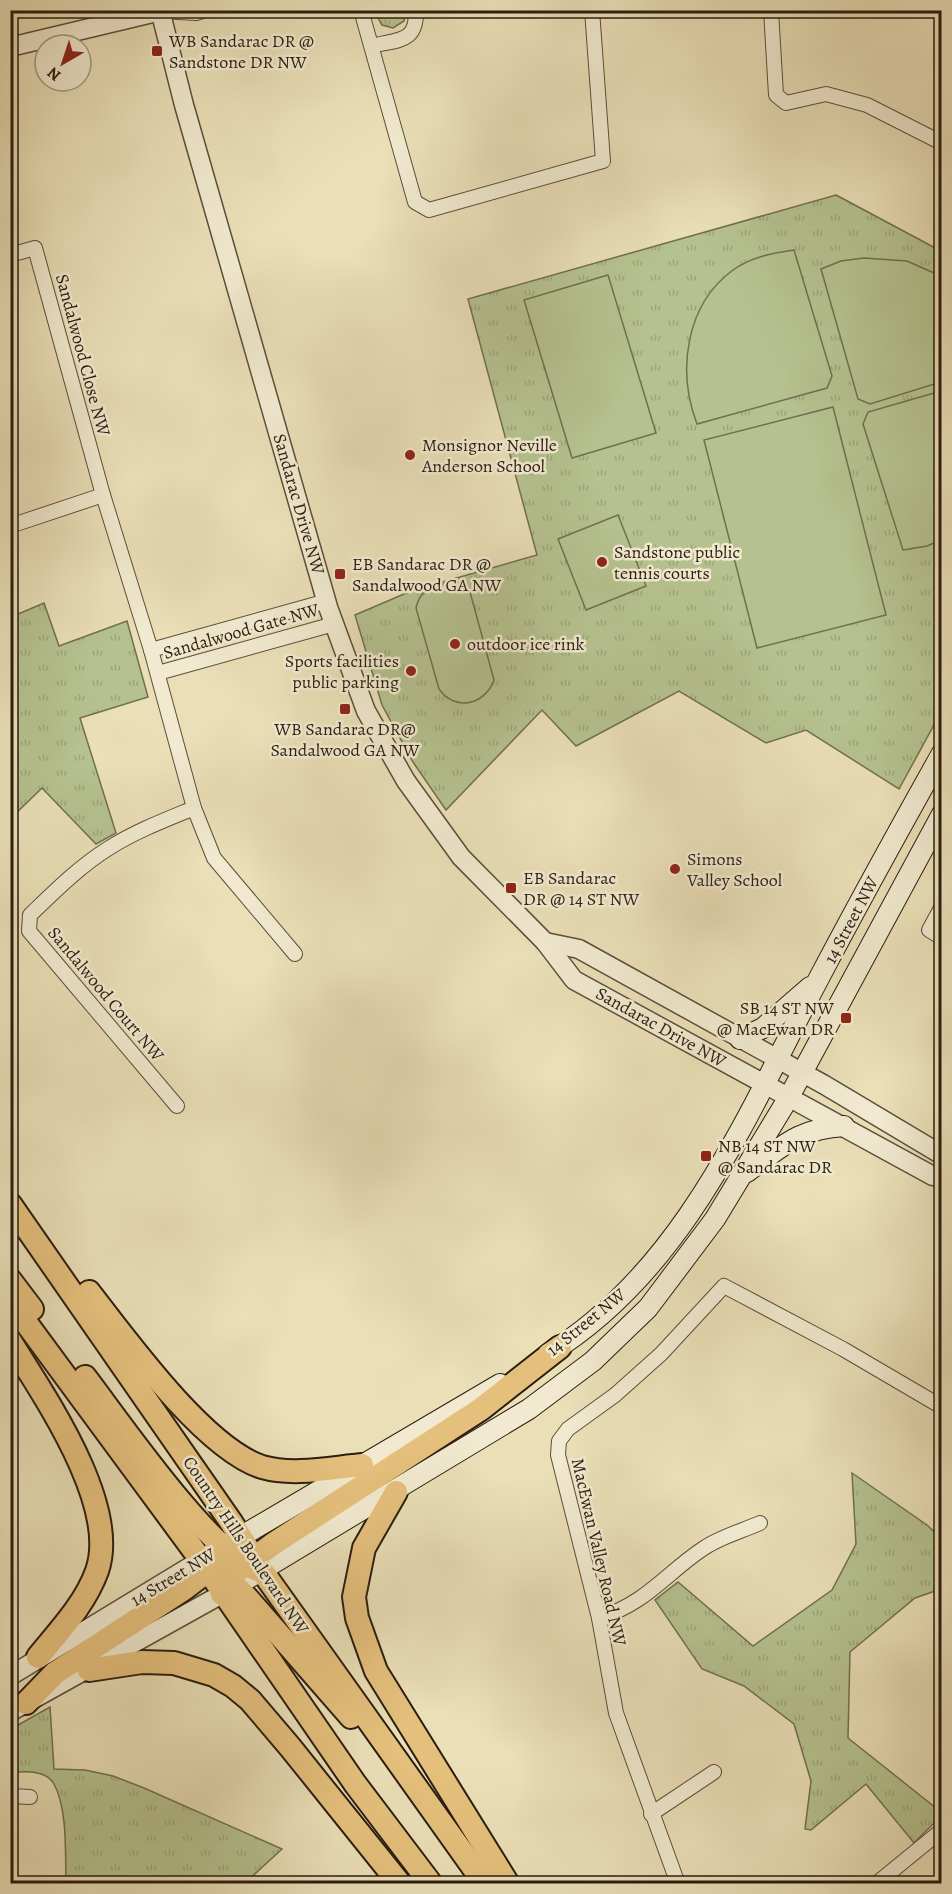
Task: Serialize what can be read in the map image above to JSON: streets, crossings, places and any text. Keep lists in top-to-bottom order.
{
  "streets": {
    "main road": ["14 Street NW", "Country Hills Boulevard NW"],
    "street": [
      "Sandalwood Close NW",
      "Sandarac Drive NW",
      "Sandalwood Gate NW",
      "Sandalwood Court NW",
      "MacEwan Valley Road NW"
    ]
  },
  "crossings": [
    ["Sandalwood Close NW", "Sandalwood Gate NW"],
    ["Sandalwood Close NW", "Sandalwood Court NW"],
    ["Sandarac Drive NW", "Sandalwood Gate NW"],
    ["Sandarac Drive NW", "14 Street NW"],
    ["14 Street NW", "Country Hills Boulevard NW"]
  ],
  "places": {
    "transit": [
      "WB Sandarac DR @ Sandstone DR NW",
      "EB Sandarac DR @ Sandalwood GA NW",
      "WB Sandarac DR@ Sandalwood GA NW",
      "EB Sandarac DR @ 14 ST NW",
      "SB 14 ST NW @ MacEwan DR",
      "NB 14 ST NW @ Sandarac DR"
    ],
    "other": [
      "Monsignor Neville Anderson School",
      "Sandstone public tennis courts",
      "outdoor ice rink",
      "Sports facilities public parking",
      "Simons Valley School"
    ]
  },
  "north": "bottom left"
}
